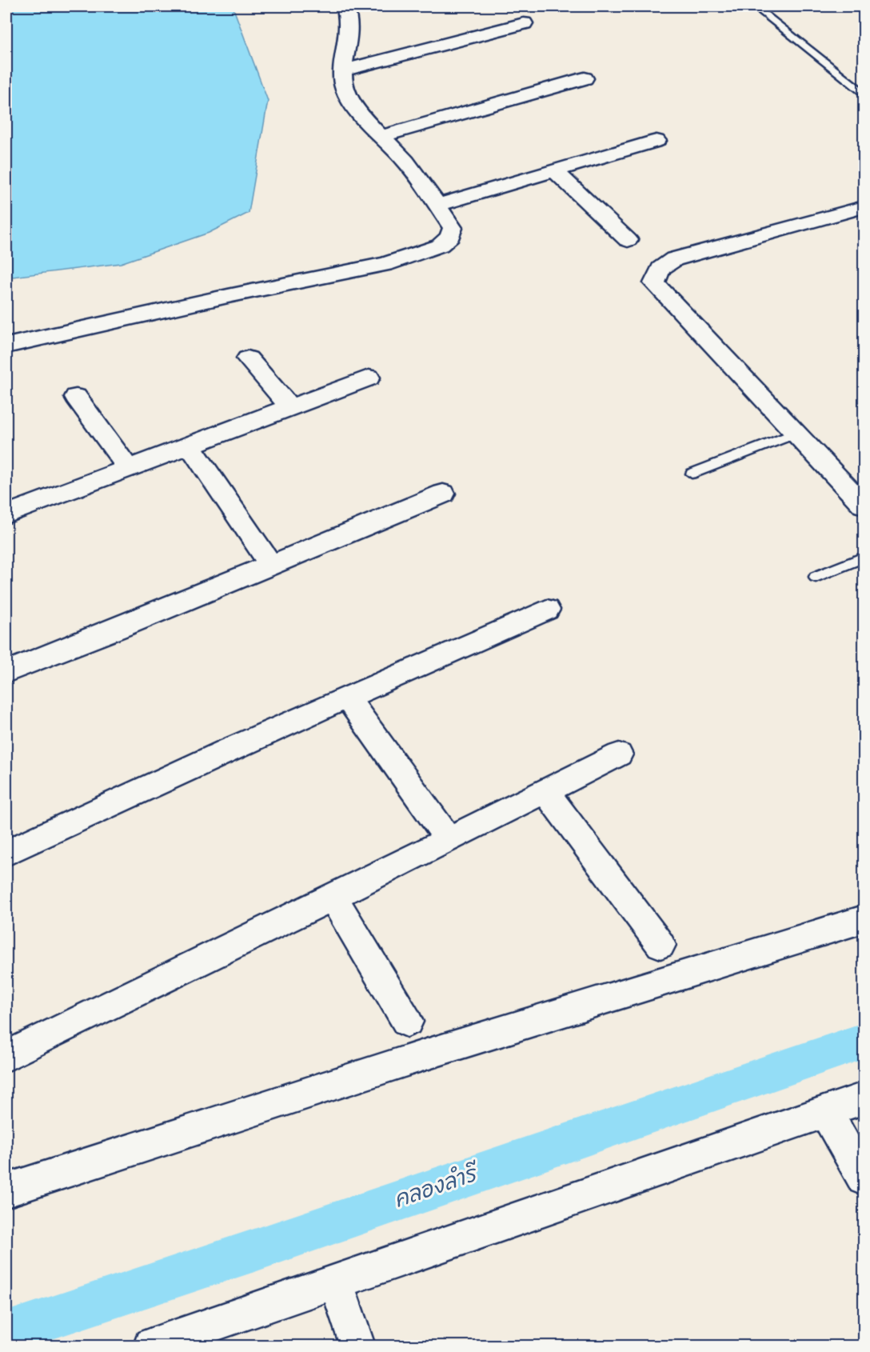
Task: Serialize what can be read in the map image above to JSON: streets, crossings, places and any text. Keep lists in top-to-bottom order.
{
  "water": ["คลองลำรี"]
}
